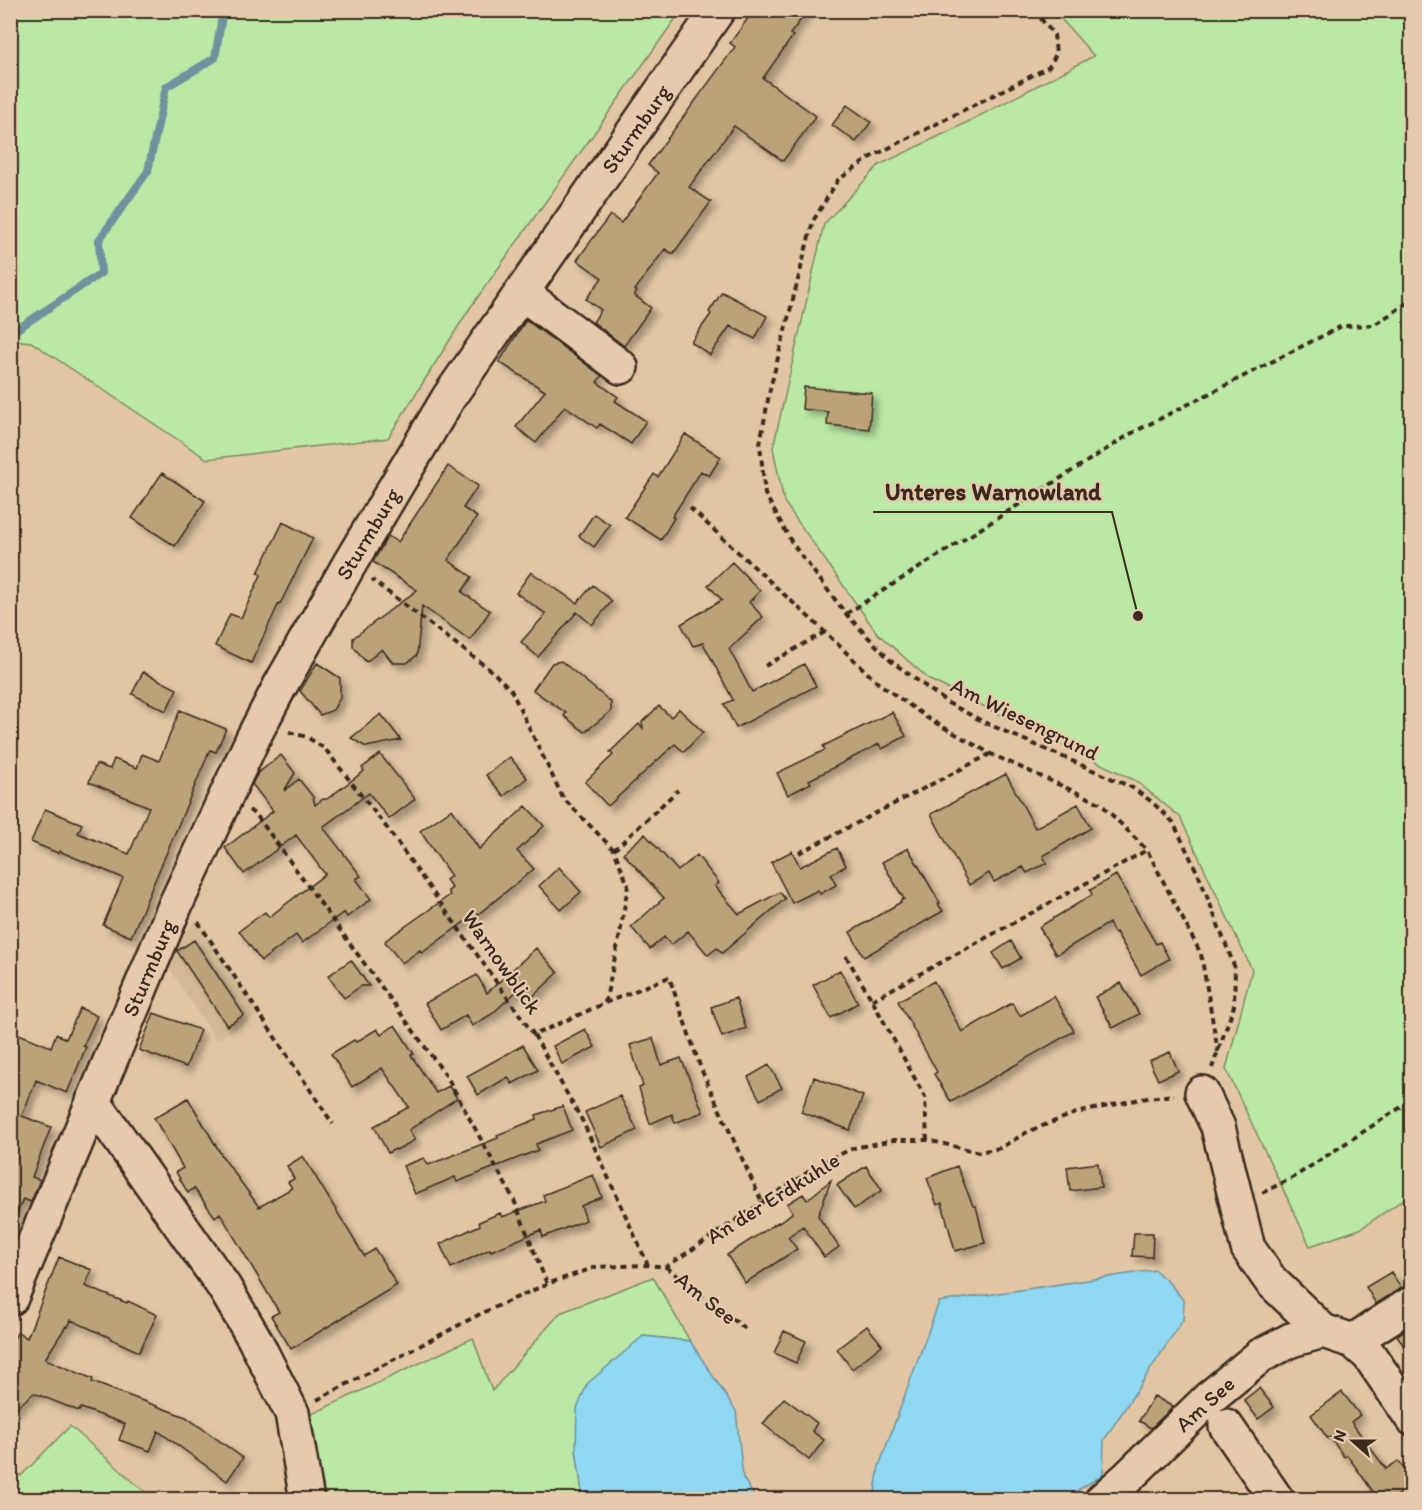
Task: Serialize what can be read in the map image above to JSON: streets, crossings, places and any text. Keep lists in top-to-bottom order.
{
  "streets": {
    "street": ["Sturmburg", "Am See"],
    "path": ["Am Wiesengrund", "Warnowblick", "An der Erdkuhle"]
  },
  "crossings": [
    ["Sturmburg", "Warnowblick"],
    ["Am Wiesengrund", "An der Erdkuhle"],
    ["Warnowblick", "An der Erdkuhle"],
    ["An der Erdkuhle", "Am See"]
  ],
  "places": ["Unteres Warnowland"],
  "north": "left"
}
